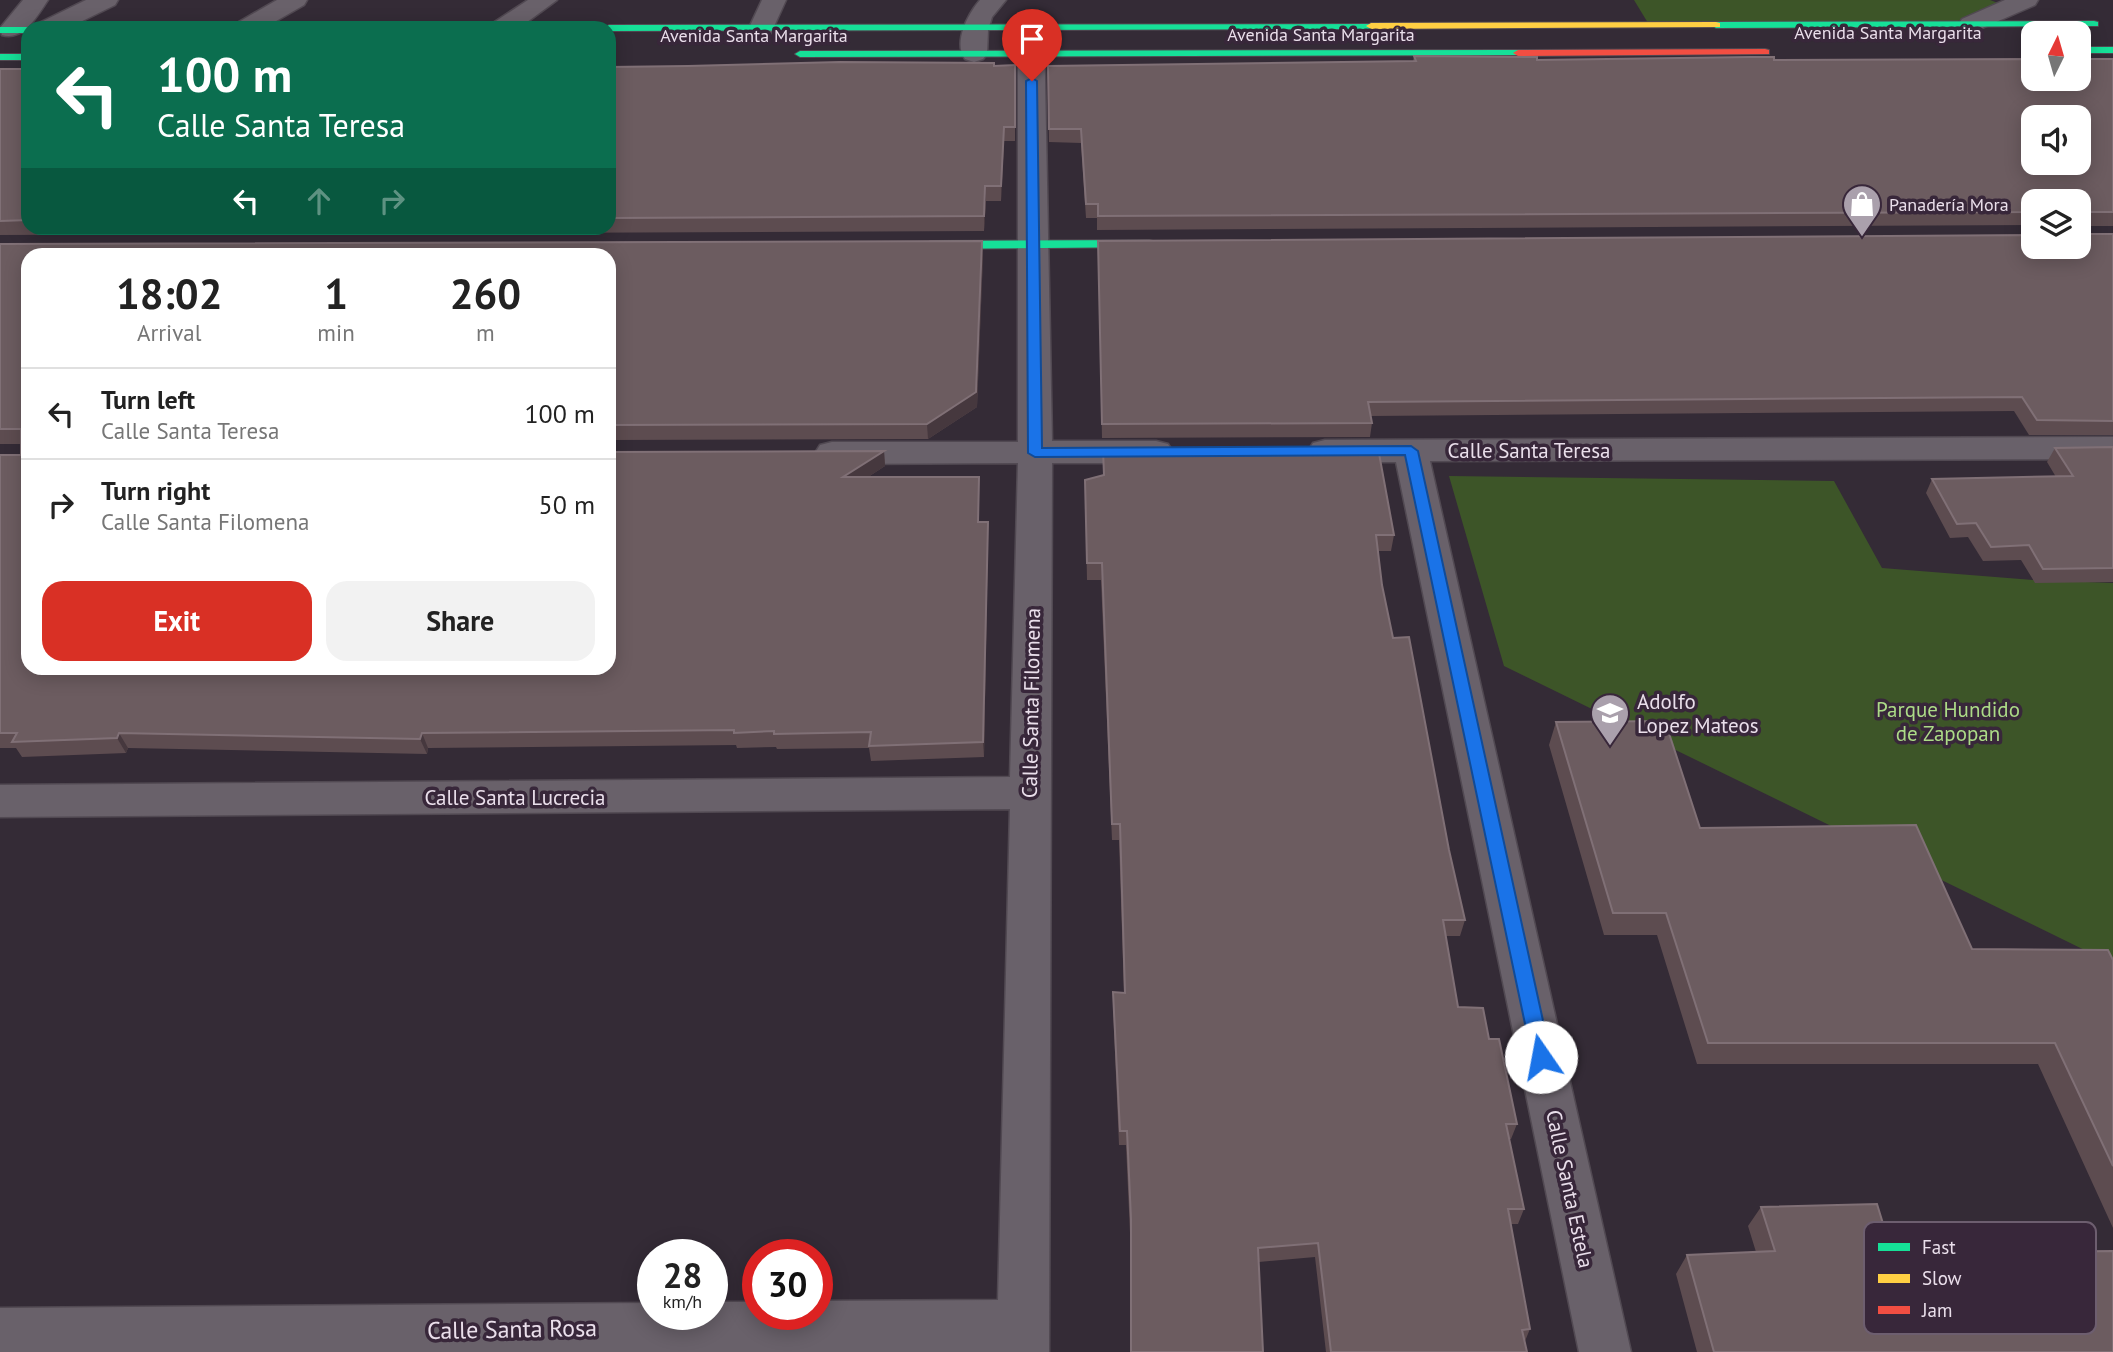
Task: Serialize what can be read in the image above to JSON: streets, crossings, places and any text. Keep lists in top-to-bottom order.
{
  "streets": {
    "main road": ["Avenida Santa Margarita"],
    "street": [
      "Calle Santa Teresa",
      "Calle Santa Filomena",
      "Calle Santa Lucrecia",
      "Calle Santa Estela",
      "Calle Santa Rosa"
    ]
  },
  "crossings": [
    ["Avenida Santa Margarita", "Calle Santa Filomena"],
    ["Calle Santa Teresa", "Calle Santa Estela"],
    ["Calle Santa Filomena", "Calle Santa Lucrecia"],
    ["Calle Santa Filomena", "Calle Santa Rosa"]
  ],
  "parks": ["Parque Hundido de Zapopan"],
  "places": {
    "shop": ["Panadería Mora"],
    "school or university": ["Adolfo Lopez Mateos"]
  },
  "legend": ["Fast", "Slow", "Jam"],
  "north": "top",
  "page": {
    "turn": ["100 m", "Calle Santa Teresa"],
    "eta": [
      "18:02",
      "Arrival",
      "1",
      "min",
      "260",
      "m"
    ],
    "list": [
      {
        "name": "Turn left",
        "note": "Calle Santa Teresa",
        "value": "100 m"
      },
      {
        "name": "Turn right",
        "note": "Calle Santa Filomena",
        "value": "50 m"
      }
    ],
    "buttons": ["Exit", "Share"],
    "speed": "28 km/h",
    "limit": "30"
  }
}
